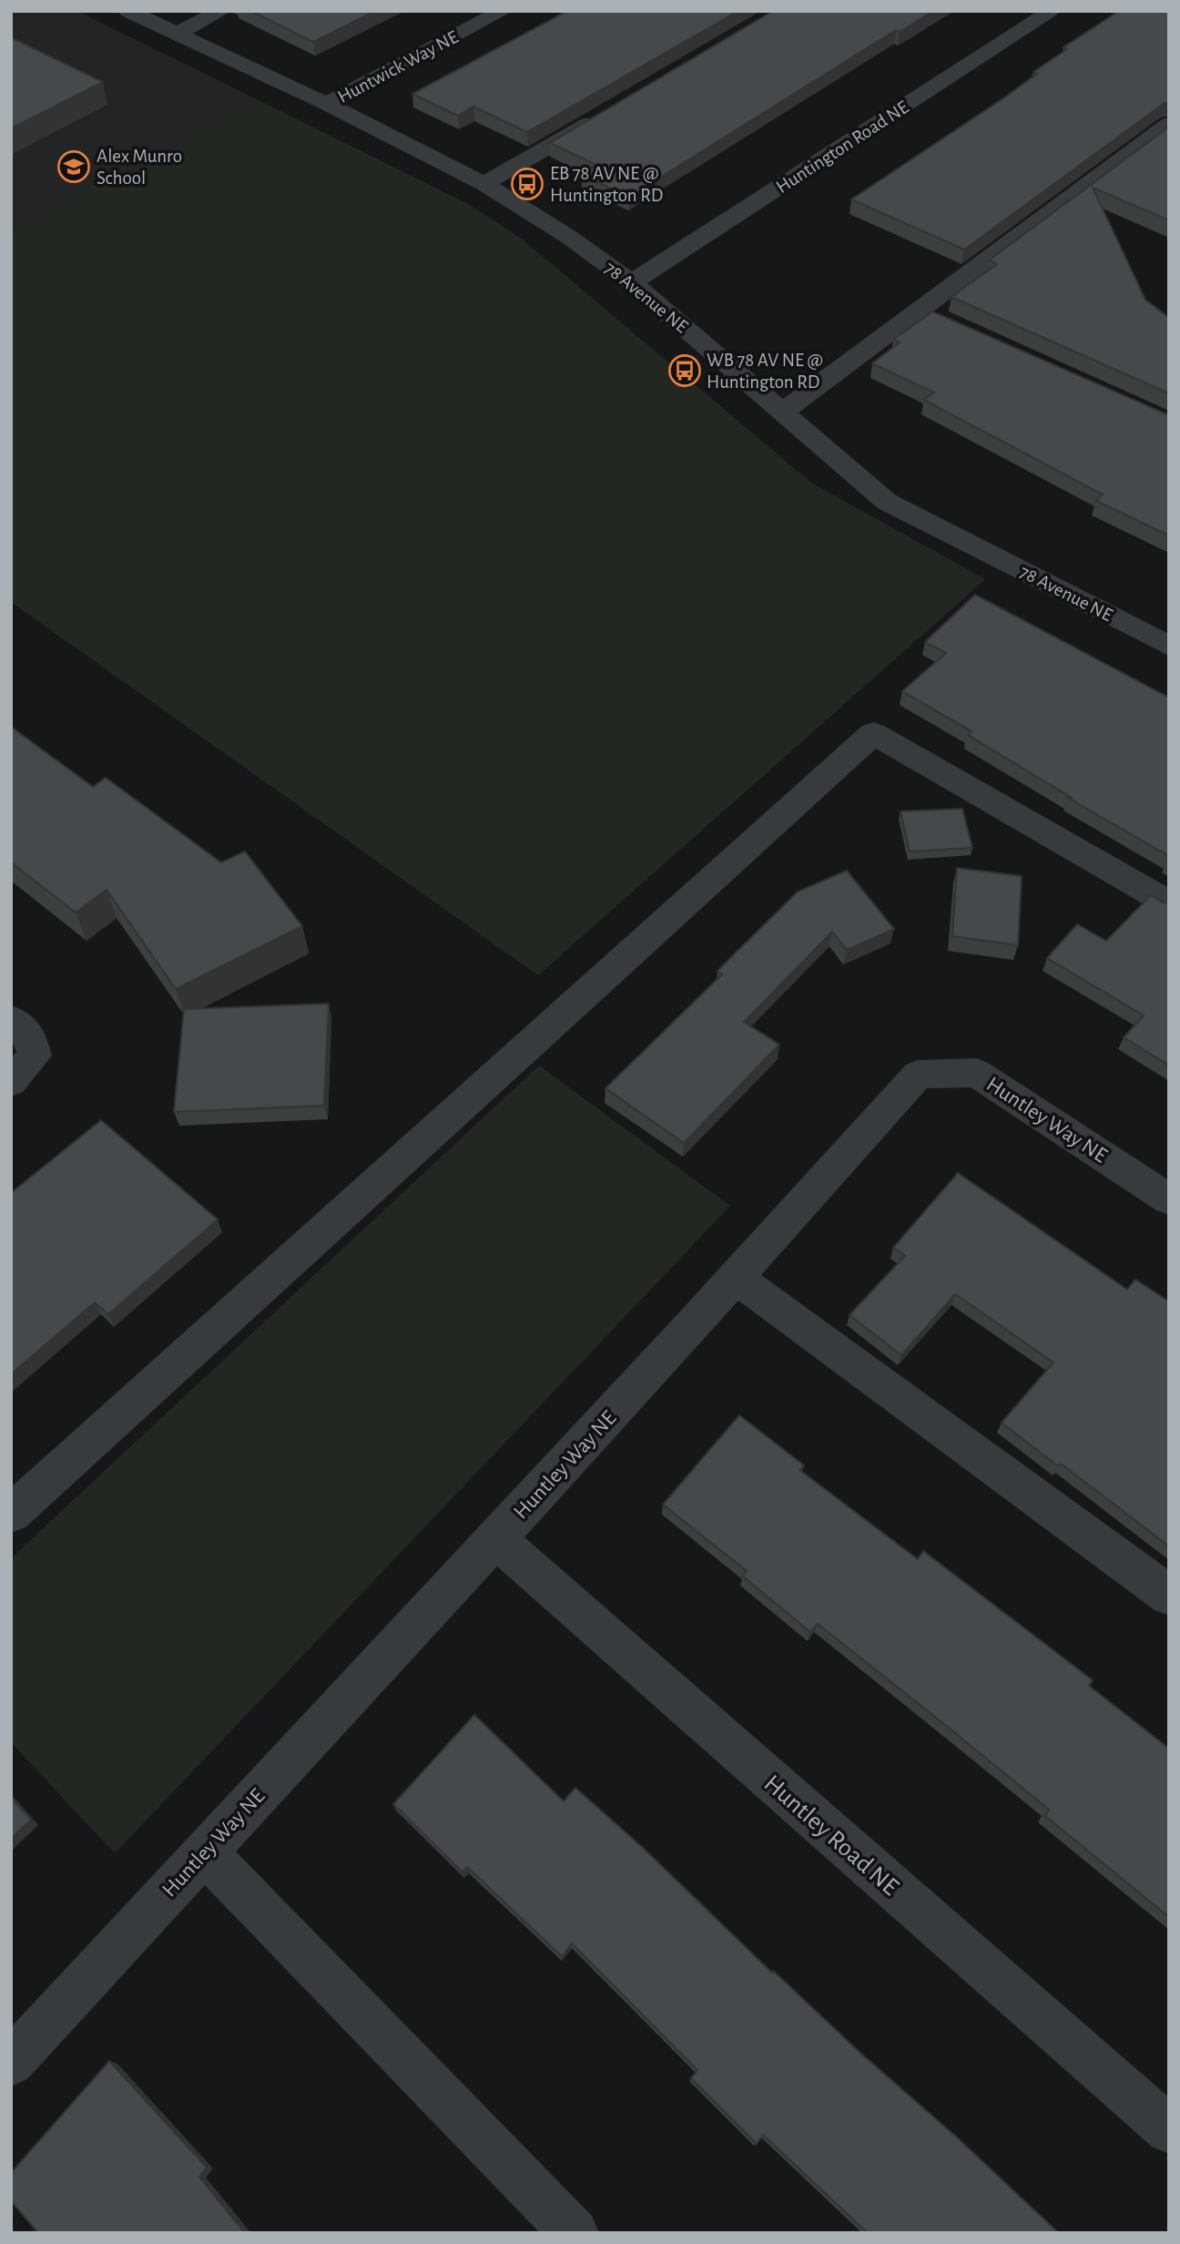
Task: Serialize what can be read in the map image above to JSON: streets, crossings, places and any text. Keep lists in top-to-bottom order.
{
  "streets": {
    "street": [
      "Huntwick Way NE",
      "Huntington Road NE",
      "78 Avenue NE",
      "Huntley Way NE",
      "Huntley Road NE"
    ]
  },
  "crossings": [
    ["Huntwick Way NE", "78 Avenue NE"],
    ["Huntington Road NE", "78 Avenue NE"],
    ["Huntley Way NE", "Huntley Road NE"]
  ],
  "places": {
    "school or university": ["Alex Munro School"],
    "bus stop": ["EB 78 AV NE @ Huntington RD", "WB 78 AV NE @ Huntington RD"]
  }
}
